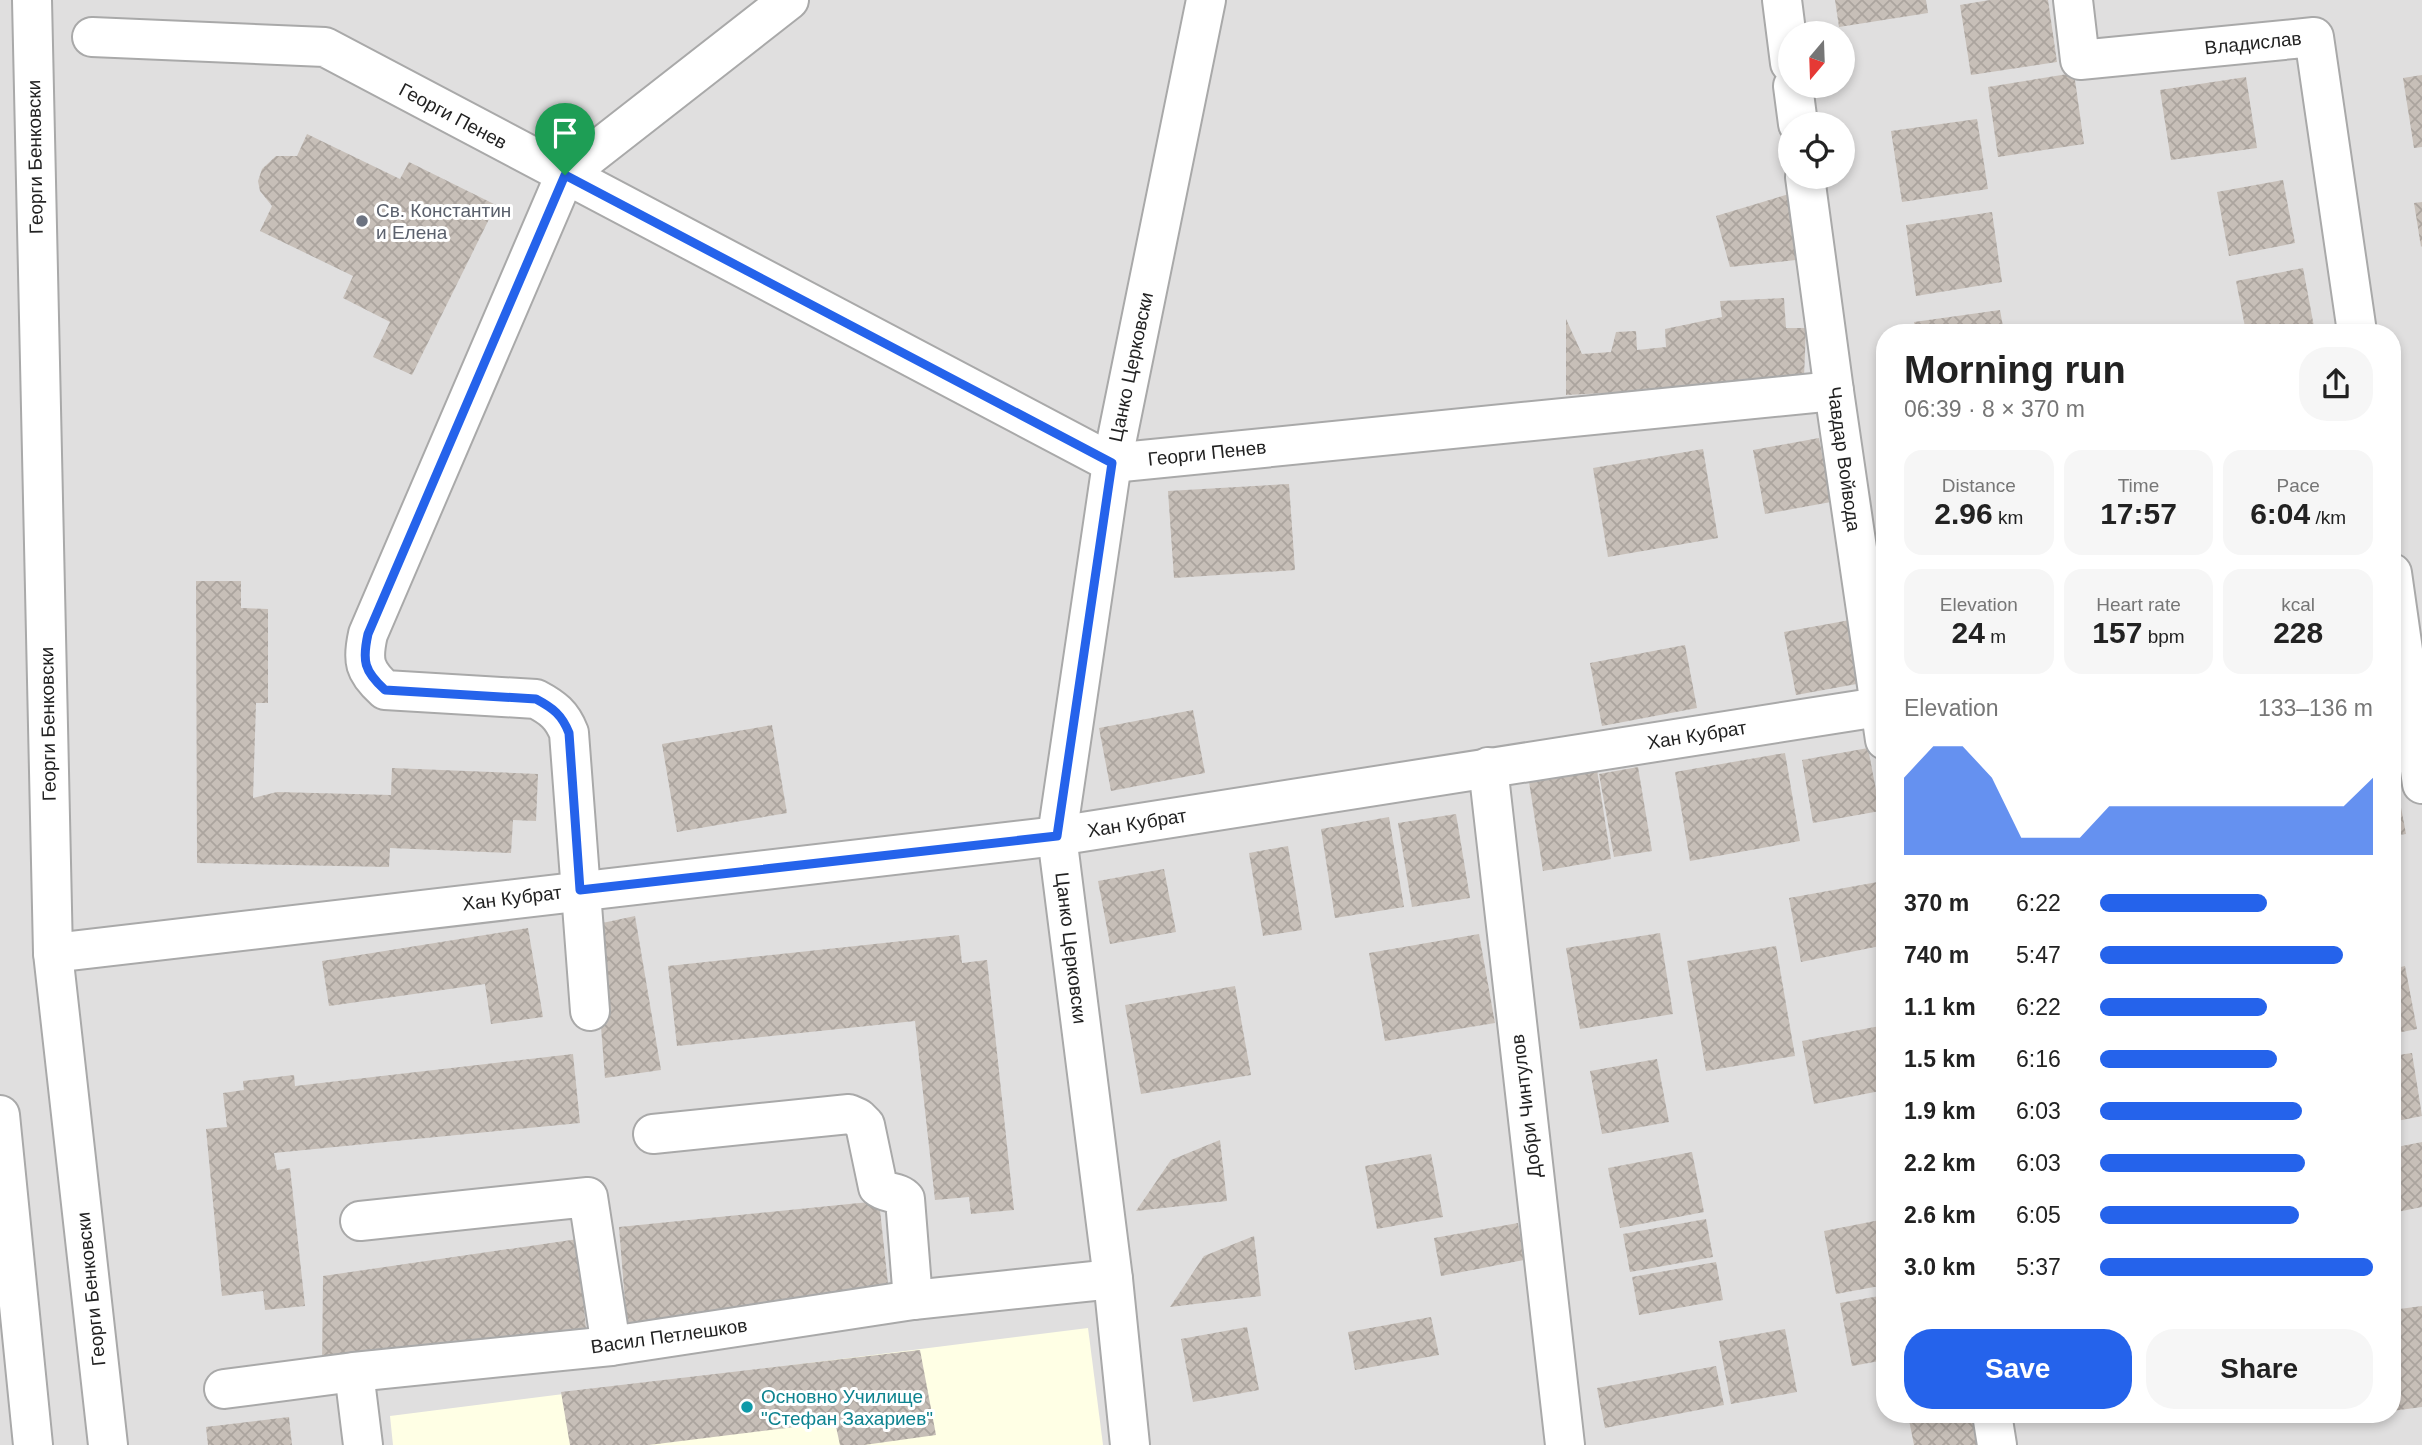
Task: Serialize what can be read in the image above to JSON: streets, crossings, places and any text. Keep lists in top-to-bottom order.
{
  "streets": {
    "street": [
      "Владислав",
      "Георги Пенев",
      "Георги Бенковски",
      "Цанко Церковски",
      "Чавдар Войвода",
      "Хан Кубрат",
      "Добри Чинтулов",
      "Васил Петлешков"
    ]
  },
  "crossings": [
    ["Георги Пенев", "Цанко Церковски"],
    ["Георги Пенев", "Чавдар Войвода"],
    ["Георги Бенковски", "Хан Кубрат"],
    ["Цанко Церковски", "Хан Кубрат"],
    ["Цанко Церковски", "Васил Петлешков"],
    ["Хан Кубрат", "Добри Чинтулов"]
  ],
  "places": ["Св. Константин и Елена", "Основно Училище \"Стефан Захариев\""],
  "north": "bottom",
  "page": {
    "heading": ["Morning run", "06:39 · 8 × 370 m"],
    "stats": [
      ["Distance", "2.96 km"],
      ["Time", "17:57"],
      ["Pace", "6:04 /km"],
      ["Elevation", "24 m"],
      ["Heart rate", "157 bpm"],
      ["kcal", "228"]
    ],
    "chart": ["Elevation", "133–136 m"],
    "list": [
      {
        "name": "370 m",
        "note": "6:22"
      },
      {
        "name": "740 m",
        "note": "5:47"
      },
      {
        "name": "1.1 km",
        "note": "6:22"
      },
      {
        "name": "1.5 km",
        "note": "6:16"
      },
      {
        "name": "1.9 km",
        "note": "6:03"
      },
      {
        "name": "2.2 km",
        "note": "6:03"
      },
      {
        "name": "2.6 km",
        "note": "6:05"
      },
      {
        "name": "3.0 km",
        "note": "5:37"
      }
    ],
    "buttons": ["Save", "Share"]
  }
}
